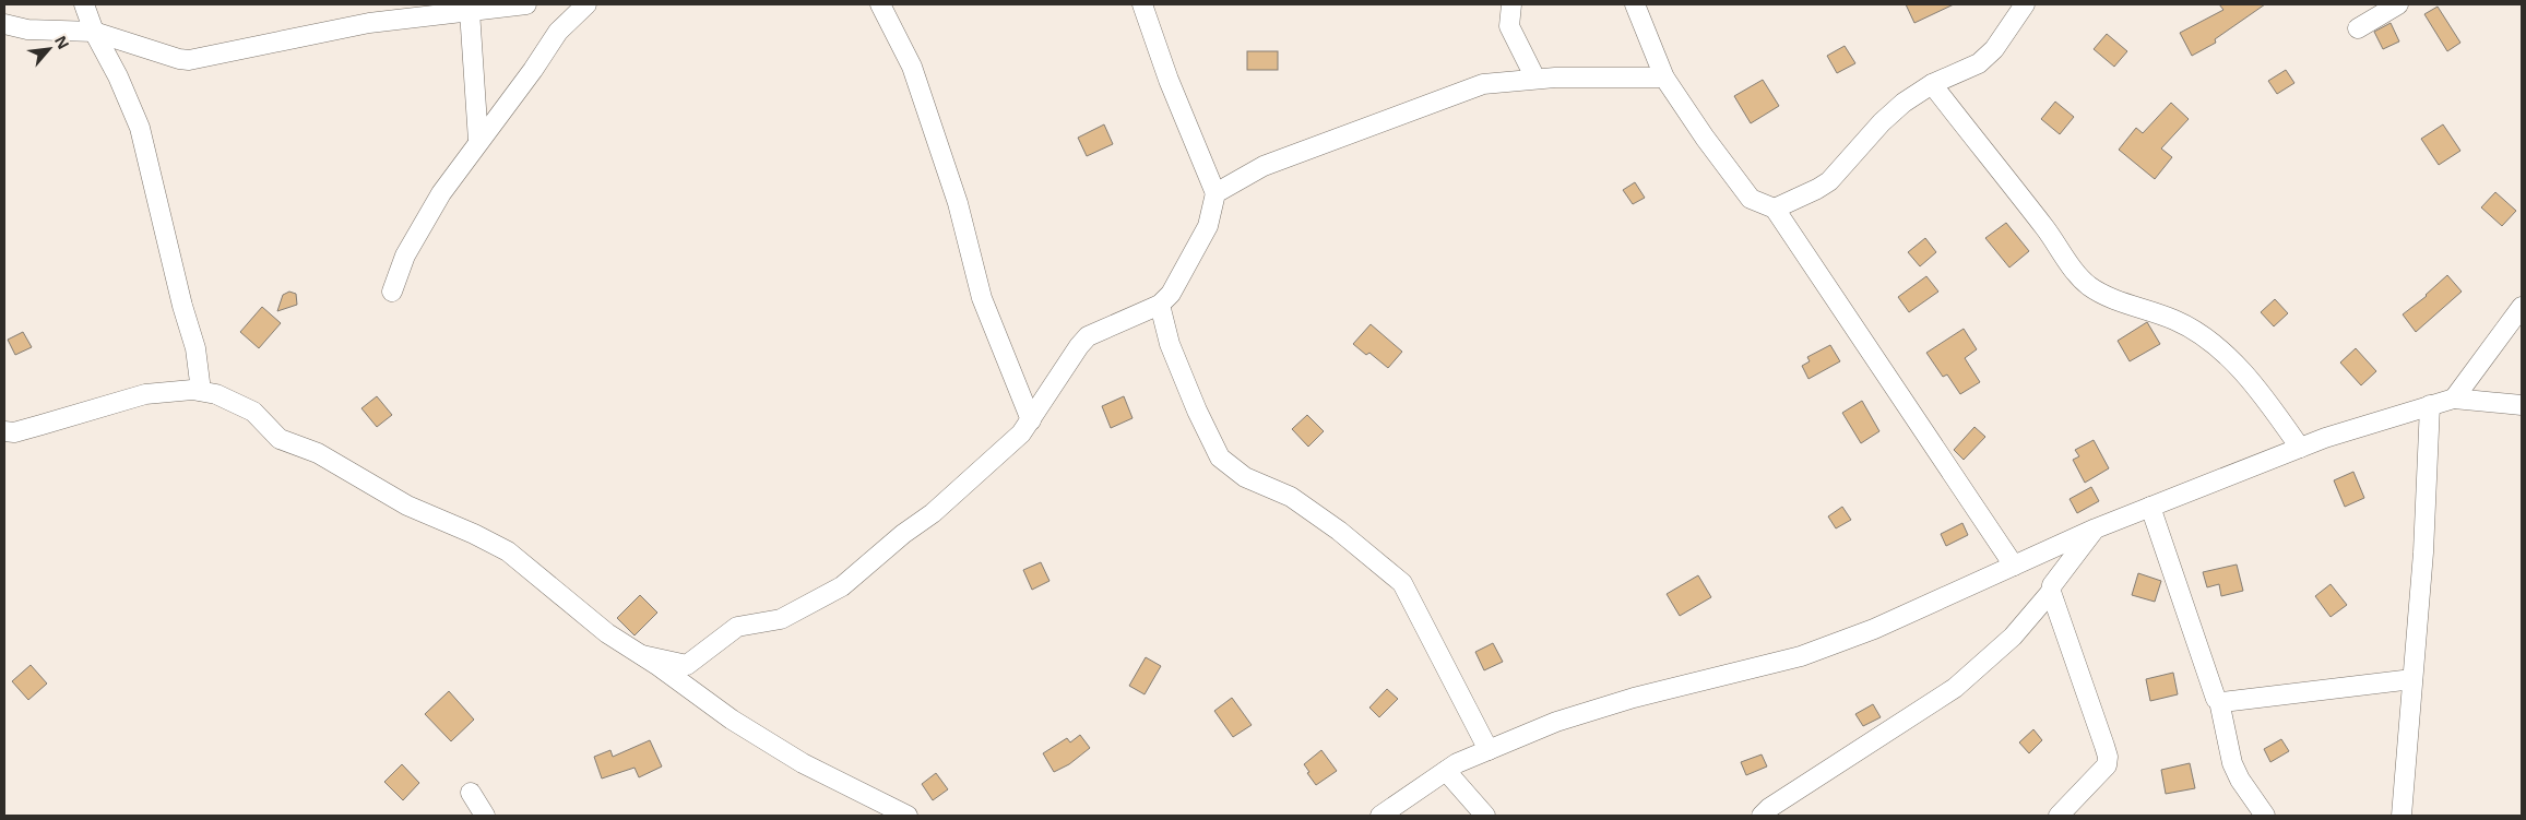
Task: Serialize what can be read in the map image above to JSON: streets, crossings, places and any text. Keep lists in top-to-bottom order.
{
  "north": "top right"
}
